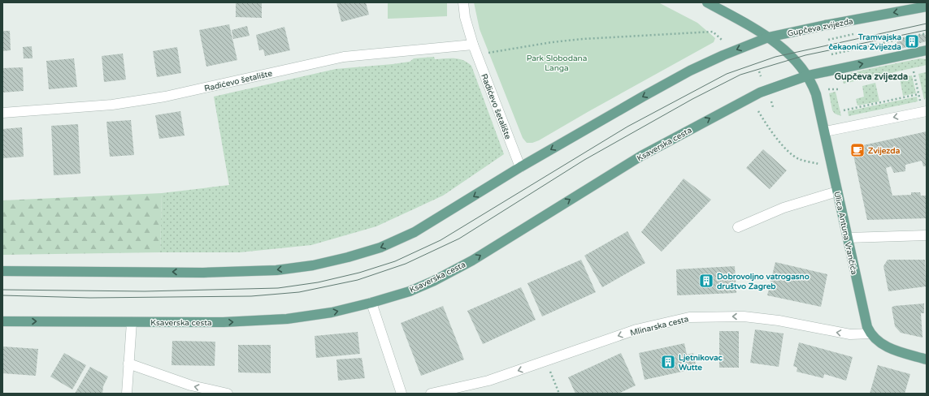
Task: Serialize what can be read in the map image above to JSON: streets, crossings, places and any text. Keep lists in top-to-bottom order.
{
  "streets": {
    "main road": ["Gupčeva zvijezda", "Ksaverska cesta", "Ulica Antuna Vrančića"],
    "street": ["Radićevo šetalište", "Mlinarska cesta"]
  },
  "crossings": [
    ["Gupčeva zvijezda", "Ksaverska cesta"],
    ["Gupčeva zvijezda", "Ulica Antuna Vrančića"],
    ["Ulica Antuna Vrančića", "Mlinarska cesta"]
  ],
  "one_way": ["Mlinarska cesta"],
  "districts": ["Gupčeva zvijezda"],
  "parks": ["Park Slobodana Langa"],
  "places": {
    "building": ["Tramvajska čekaonica Zvijezda", "Dobrovoljno vatrogasno društvo Zagreb", "Ljetnikovac Wutte"],
    "cafe": ["Zvijezda"]
  }
}
